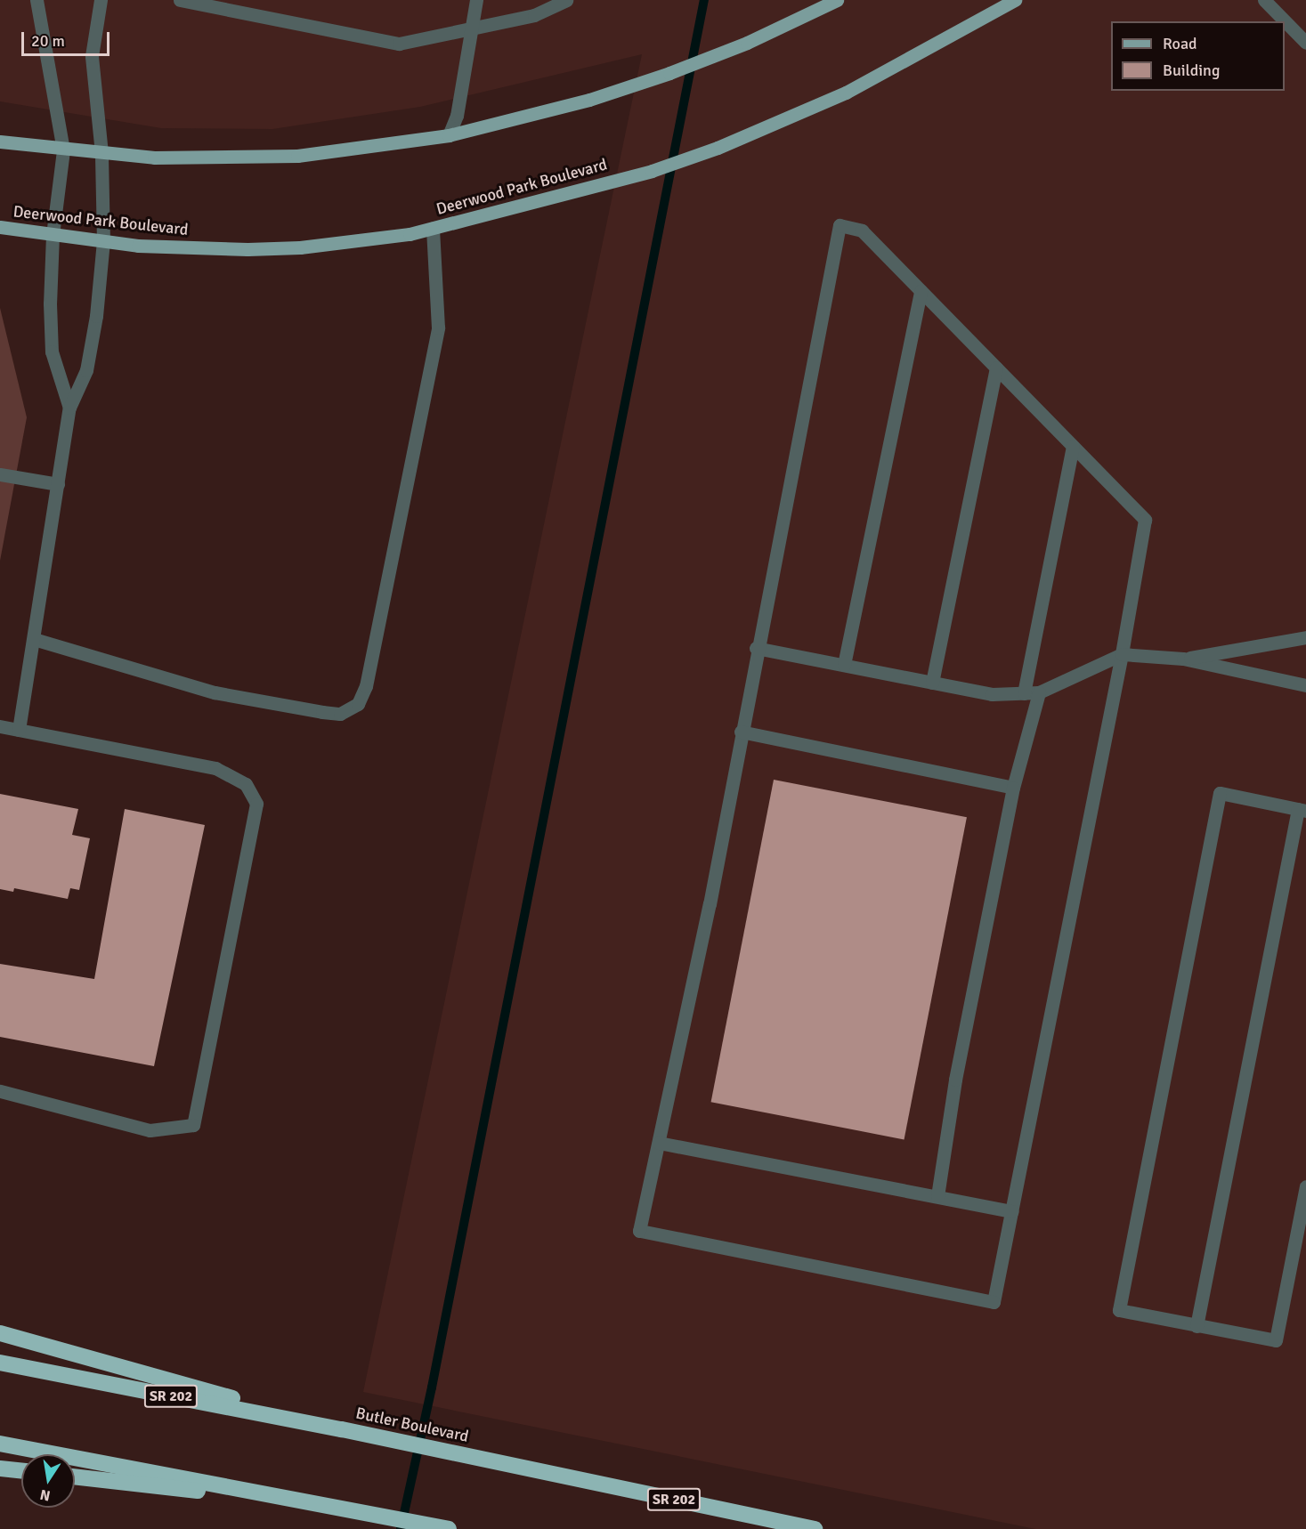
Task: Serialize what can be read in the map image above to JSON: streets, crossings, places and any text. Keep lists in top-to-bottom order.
{
  "streets": {
    "highway": ["SR 202", "Butler Boulevard"],
    "main road": ["Deerwood Park Boulevard"]
  },
  "legend": ["Road", "Building"],
  "scale_bar": "20 m",
  "north": "bottom"
}
